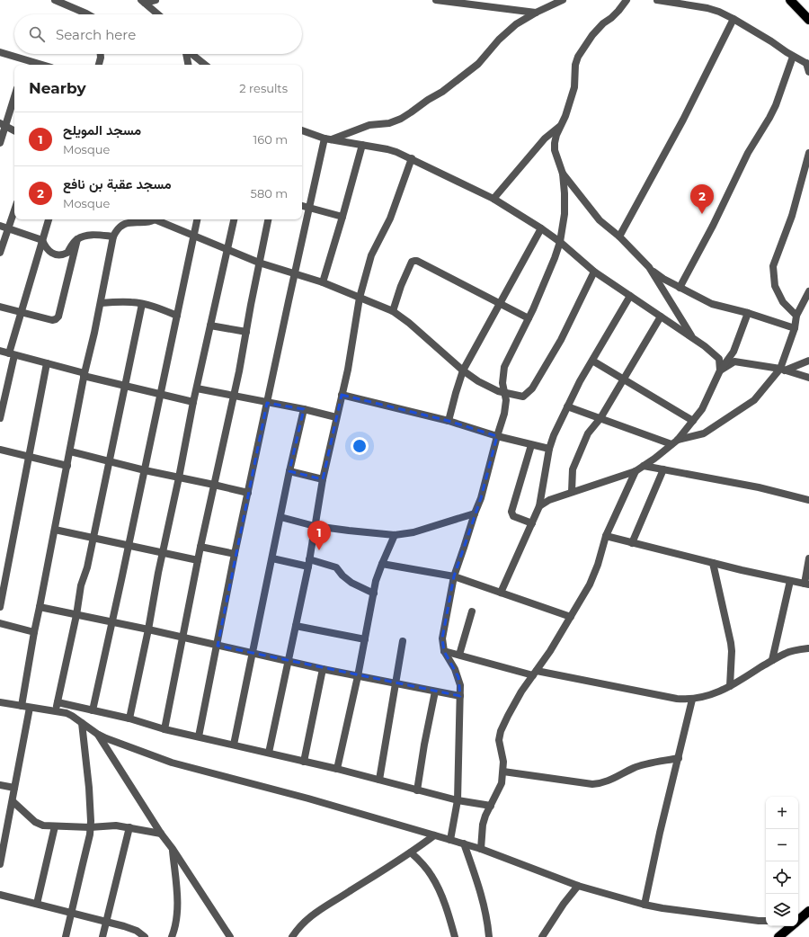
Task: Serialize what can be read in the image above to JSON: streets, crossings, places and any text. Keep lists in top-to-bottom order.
{
  "page": {
    "search": "Search here",
    "heading": ["Nearby", "2 results"],
    "list": [
      {
        "mark": "1",
        "name": "مسجد المويلح",
        "note": "Mosque",
        "value": "160 m"
      },
      {
        "mark": "2",
        "name": "مسجد عقبة بن نافع",
        "note": "Mosque",
        "value": "580 m"
      }
    ],
    "pins": ["2", "1"],
    "map_buttons": ["+", "−"]
  }
}
